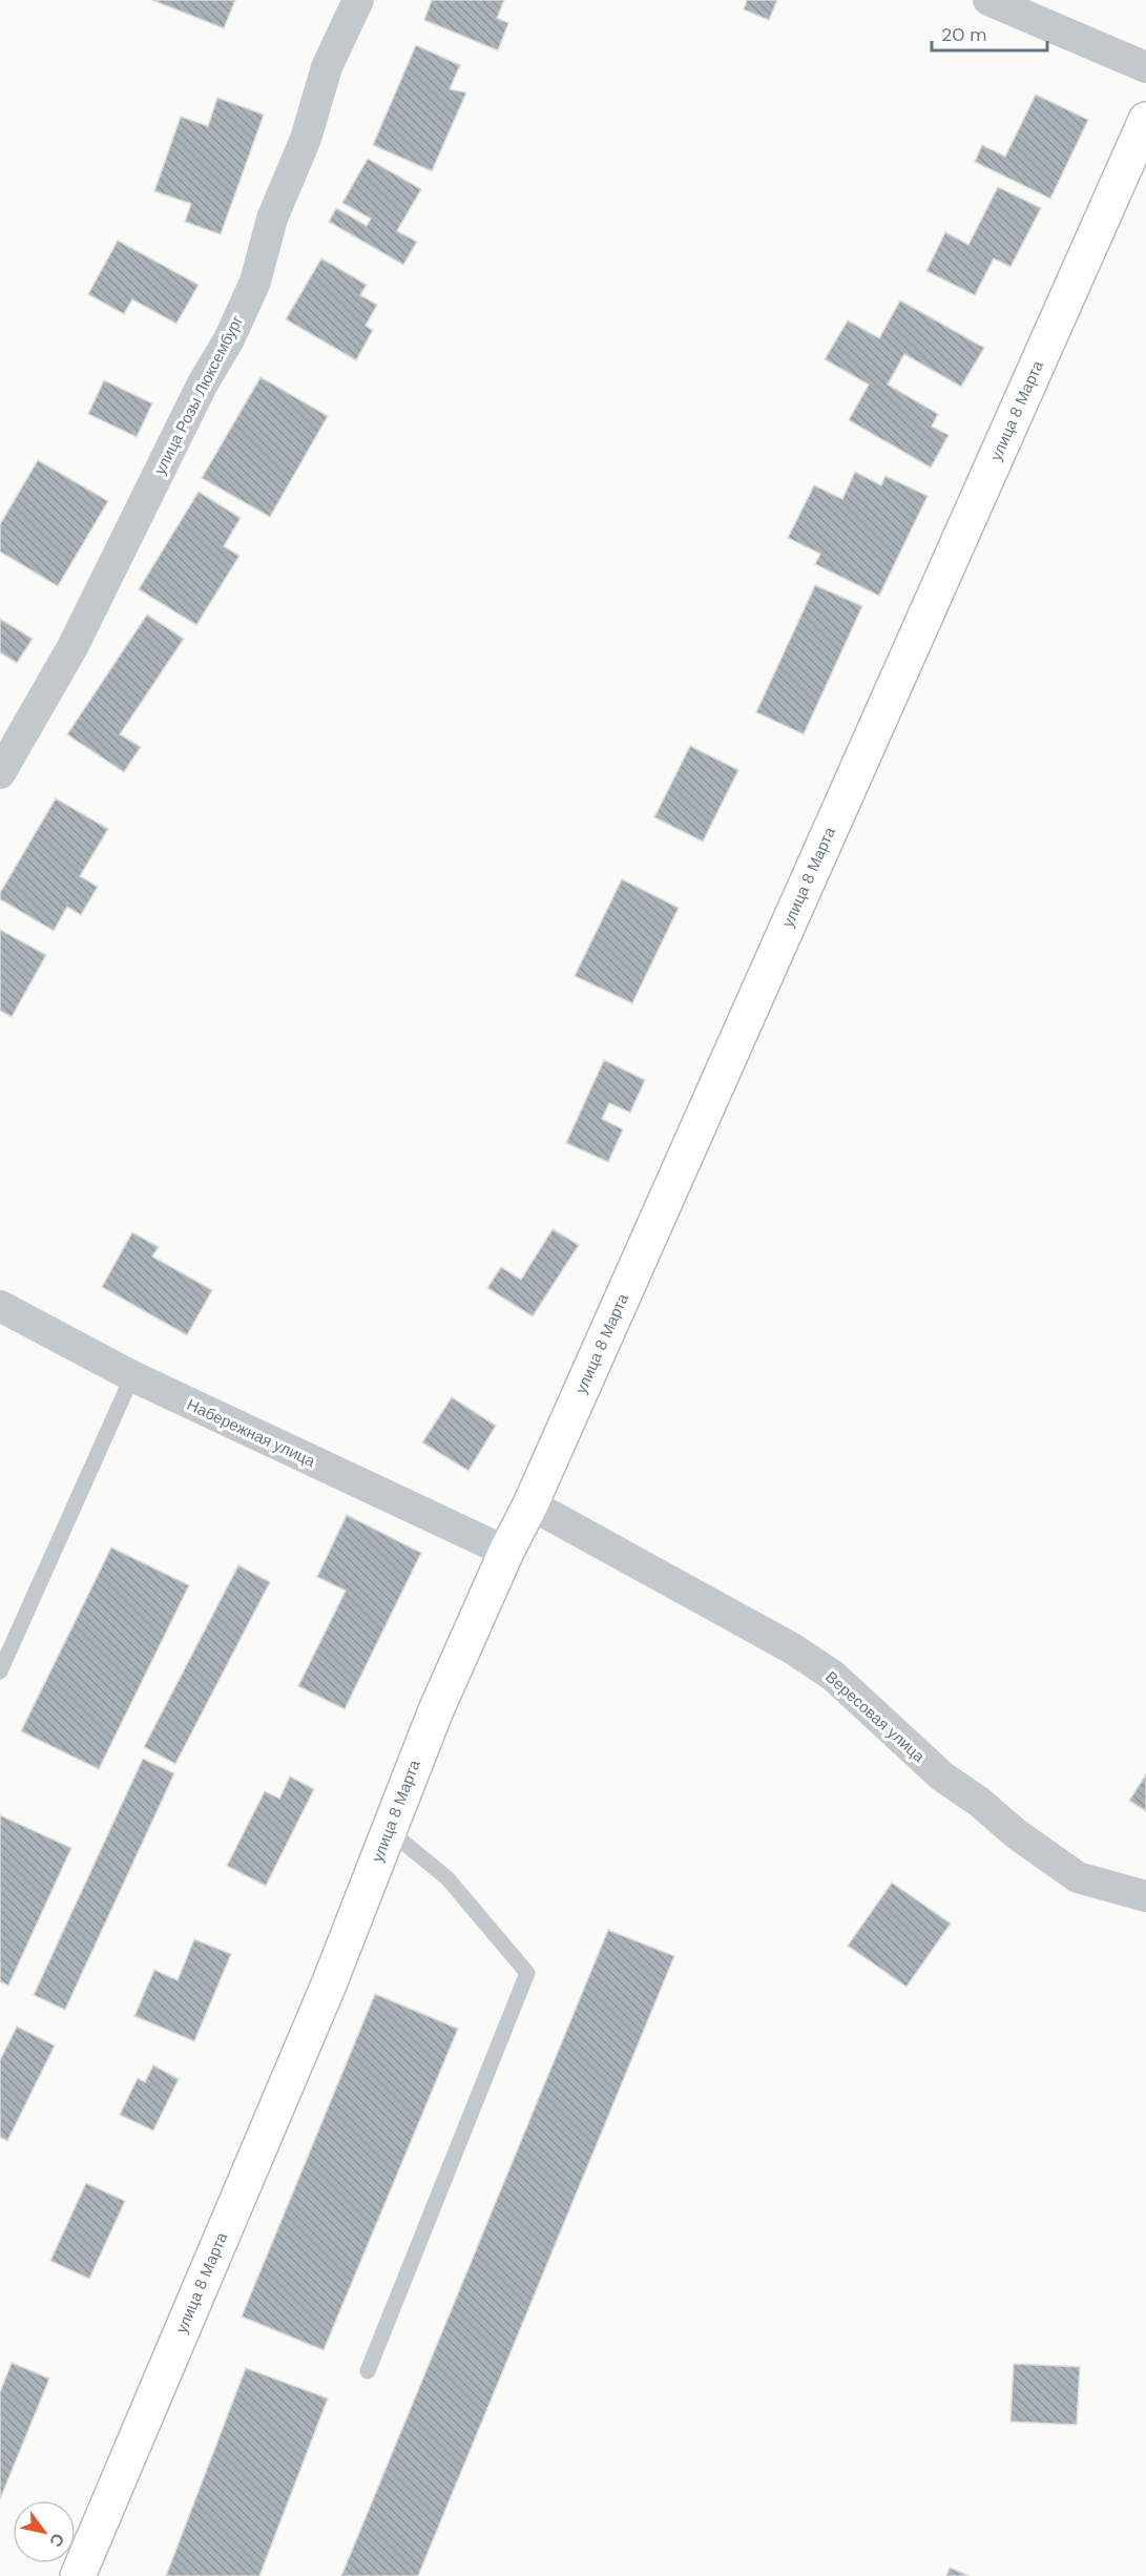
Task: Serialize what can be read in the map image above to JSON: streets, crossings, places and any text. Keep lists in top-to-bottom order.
{
  "streets": {
    "main road": ["улица 8 Марта"],
    "street": ["улица Розы Люксембург", "Набережная улица", "Вересовая улица"]
  },
  "crossings": [
    ["улица 8 Марта", "Набережная улица"],
    ["улица 8 Марта", "Вересовая улица"]
  ],
  "scale_bar": "20 m",
  "north": "bottom right"
}
